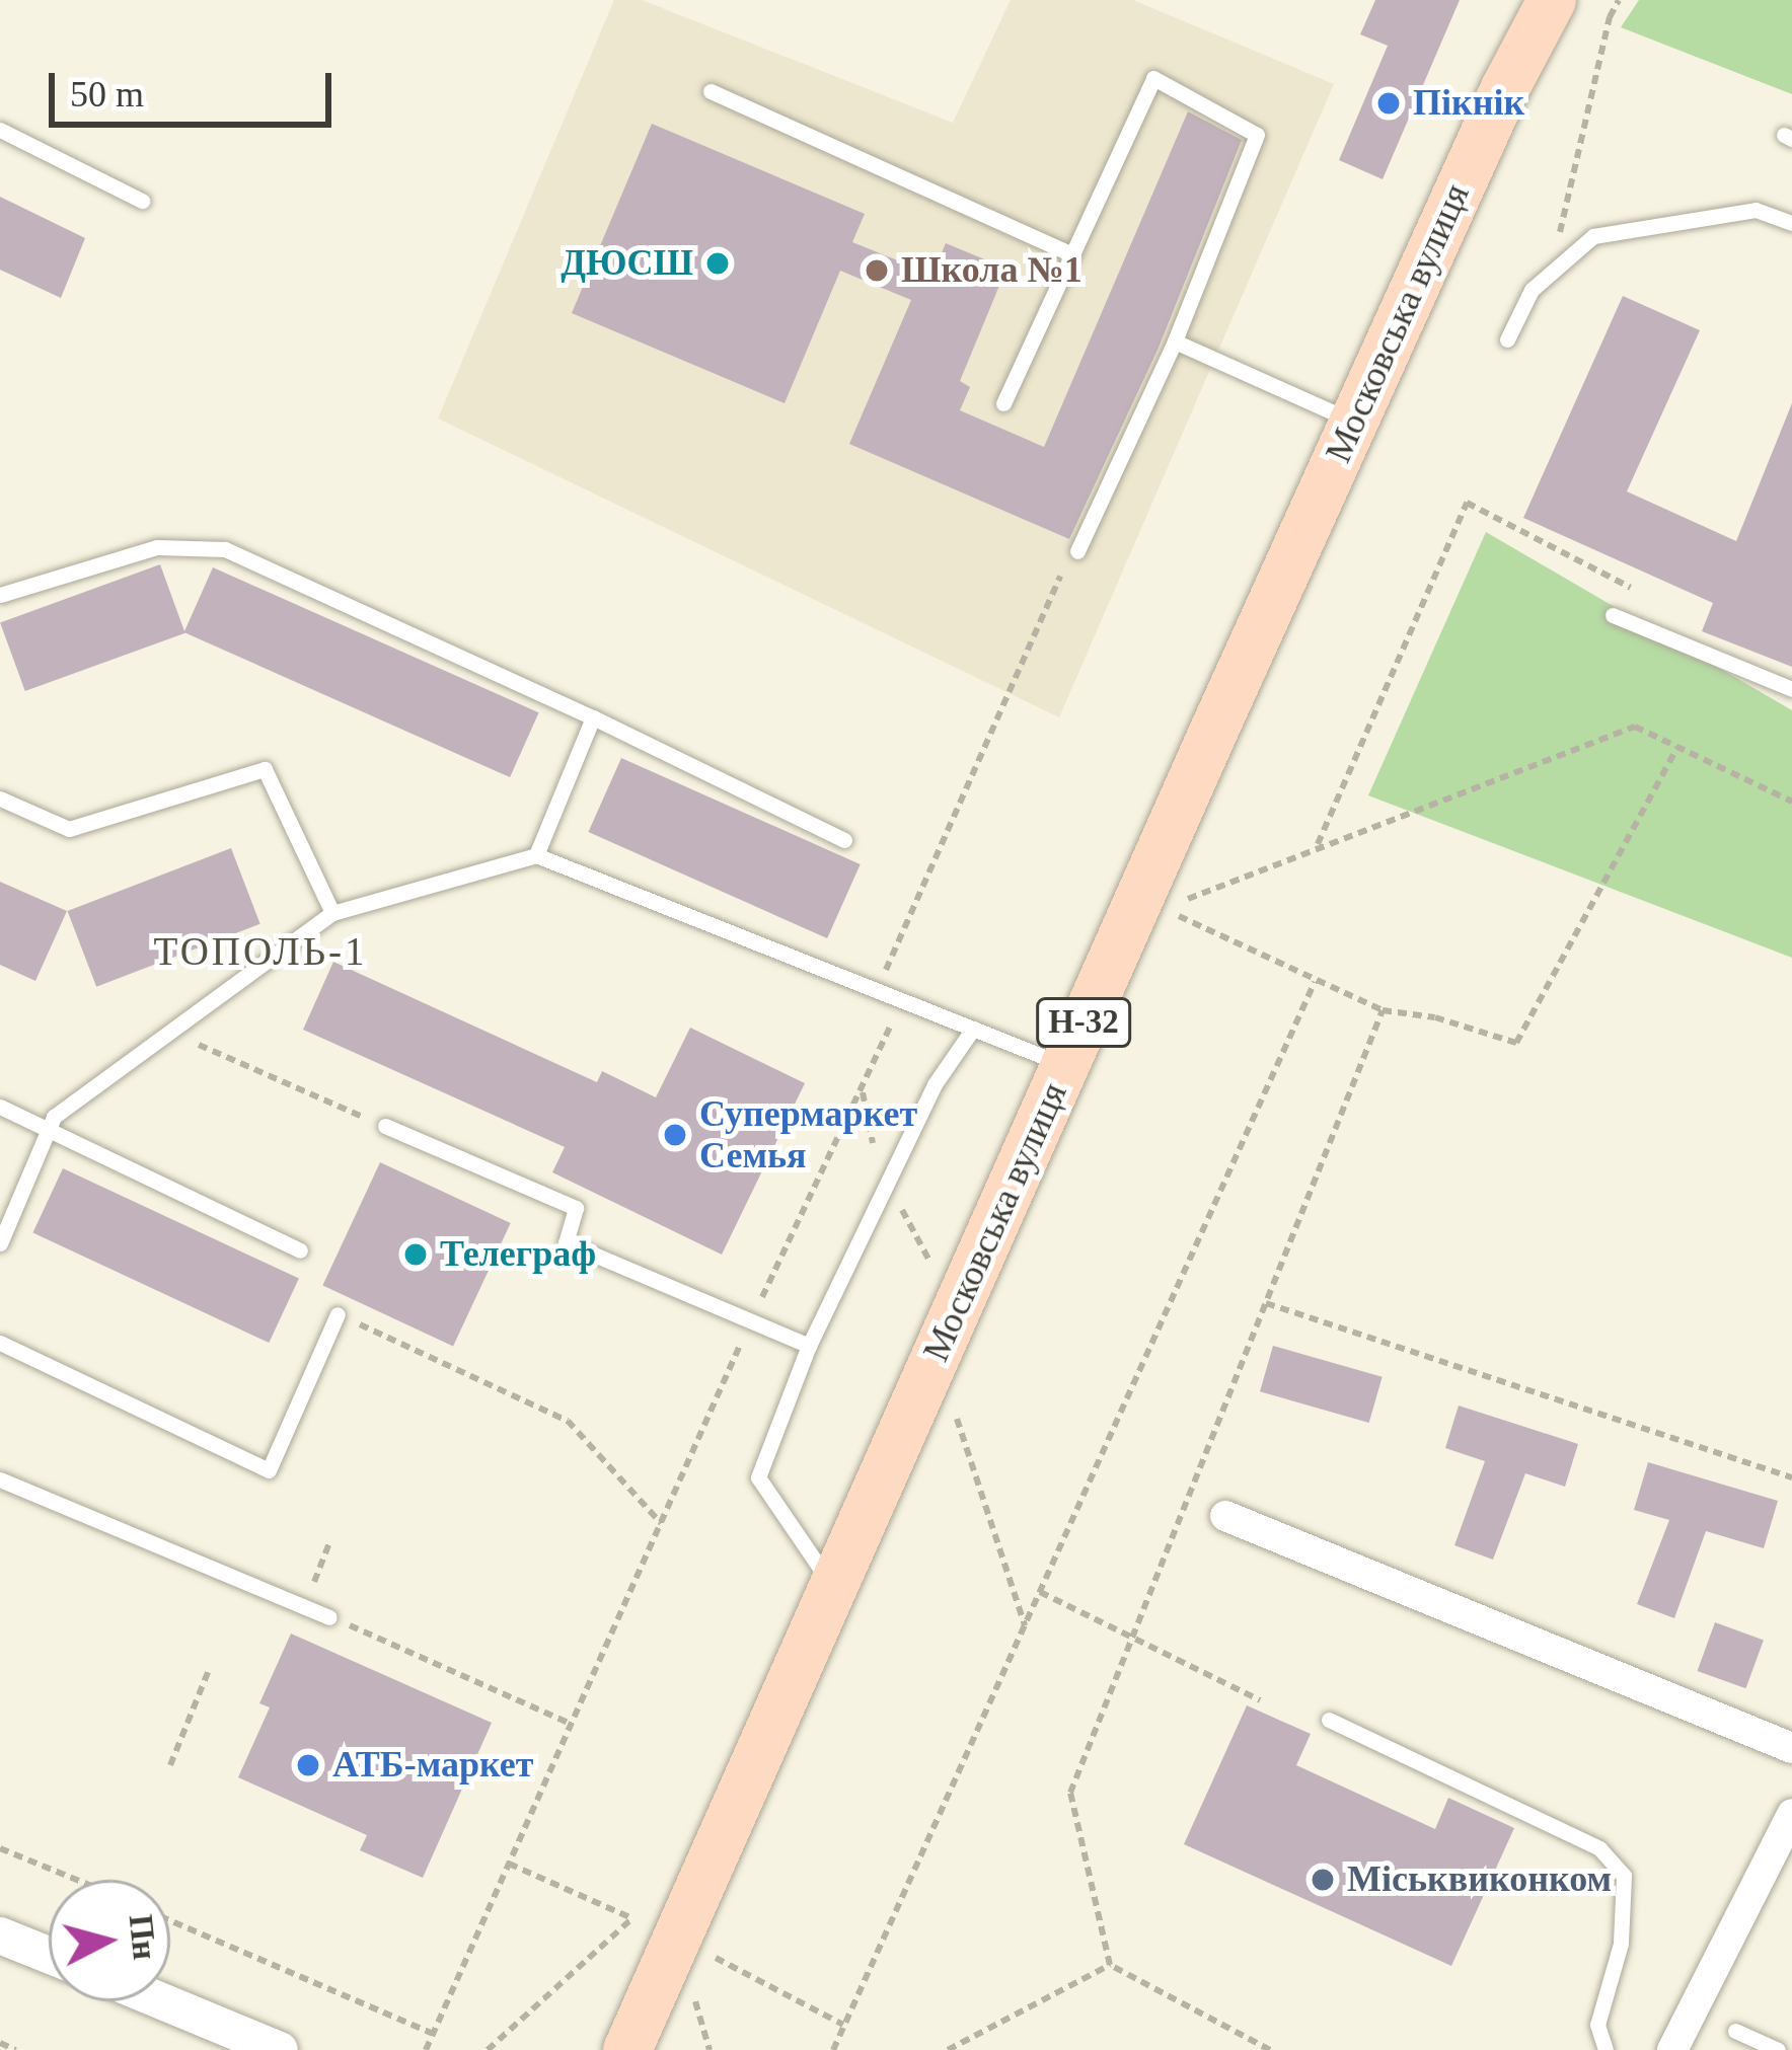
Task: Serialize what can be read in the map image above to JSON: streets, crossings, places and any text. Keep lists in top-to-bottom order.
{
  "streets": {
    "main road": ["Московська вулиця", "Н-32"]
  },
  "districts": ["ТОПОЛЬ-1"],
  "places": [
    "Пікнік",
    "ДЮСШ",
    "Школа №1",
    "Супермаркет Семья",
    "Телеграф",
    "АТБ-маркет",
    "Міськвиконком"
  ],
  "scale_bar": "50 m",
  "north": "right"
}
